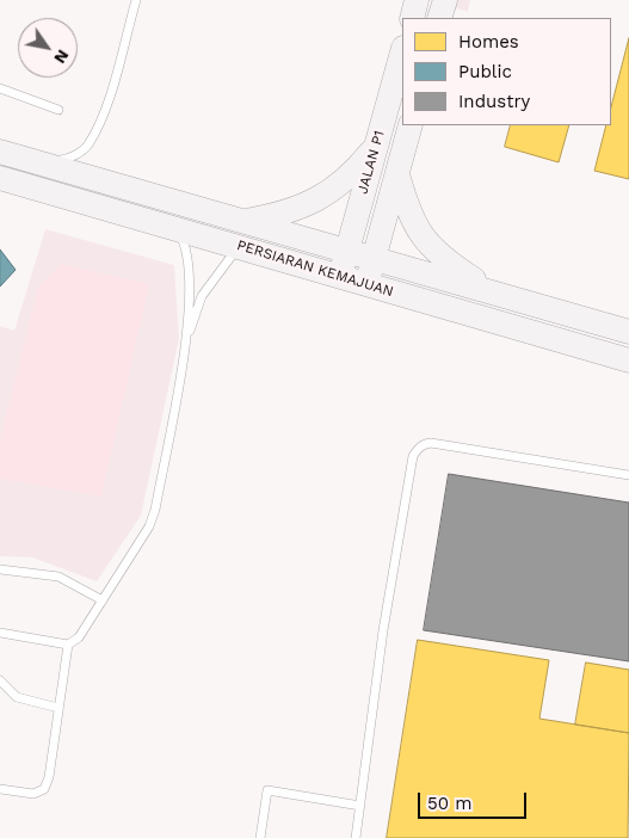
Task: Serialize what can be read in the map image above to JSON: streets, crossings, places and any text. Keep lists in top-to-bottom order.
{
  "streets": {
    "main road": ["JALAN P1", "PERSIARAN KEMAJUAN"]
  },
  "crossings": [
    ["JALAN P1", "PERSIARAN KEMAJUAN"]
  ],
  "legend": ["Homes", "Public", "Industry"],
  "scale_bar": "50 m",
  "north": "bottom right"
}
